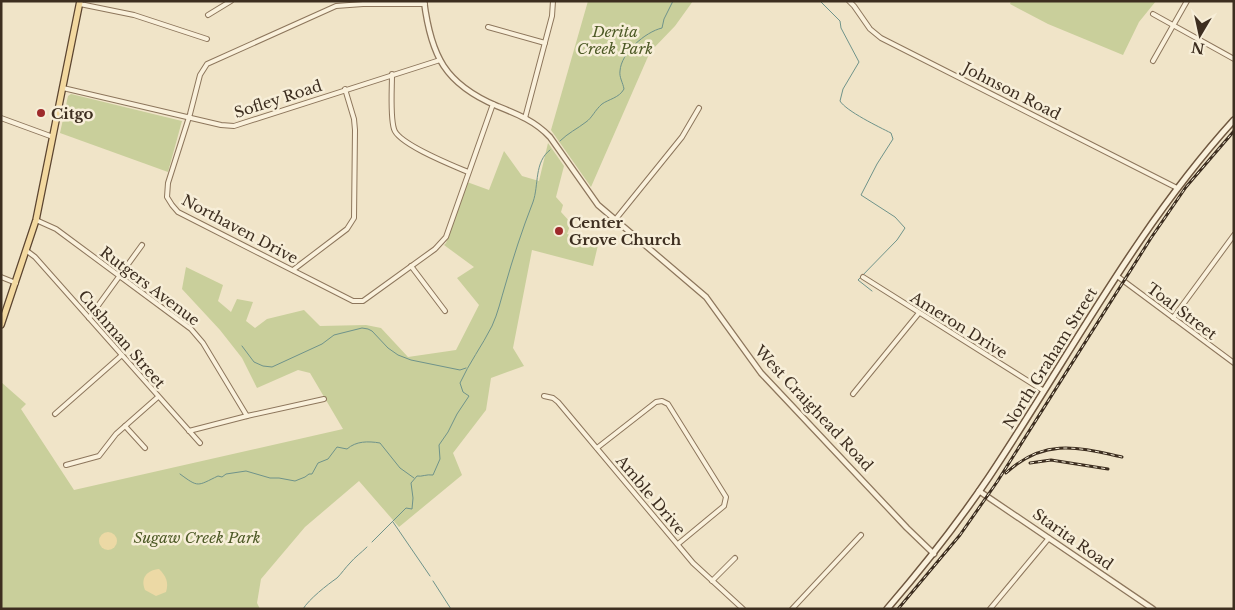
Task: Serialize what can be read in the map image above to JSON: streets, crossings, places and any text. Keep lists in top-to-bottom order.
{
  "streets": {
    "main road": ["North Graham Street"],
    "street": [
      "Johnson Road",
      "Sofley Road",
      "Northaven Drive",
      "Rutgers Avenue",
      "Toal Street",
      "Ameron Drive",
      "Cushman Street",
      "West Craighead Road",
      "Amble Drive",
      "Starita Road"
    ]
  },
  "crossings": [
    ["Johnson Road", "North Graham Street"],
    ["Sofley Road", "Northaven Drive"],
    ["Sofley Road", "West Craighead Road"],
    ["Northaven Drive", "West Craighead Road"],
    ["Toal Street", "North Graham Street"],
    ["Ameron Drive", "North Graham Street"],
    ["North Graham Street", "West Craighead Road"],
    ["North Graham Street", "Starita Road"]
  ],
  "parks": ["Derita Creek Park", "Sugaw Creek Park"],
  "places": ["Citgo", "Center Grove Church"],
  "north": "bottom"
}
